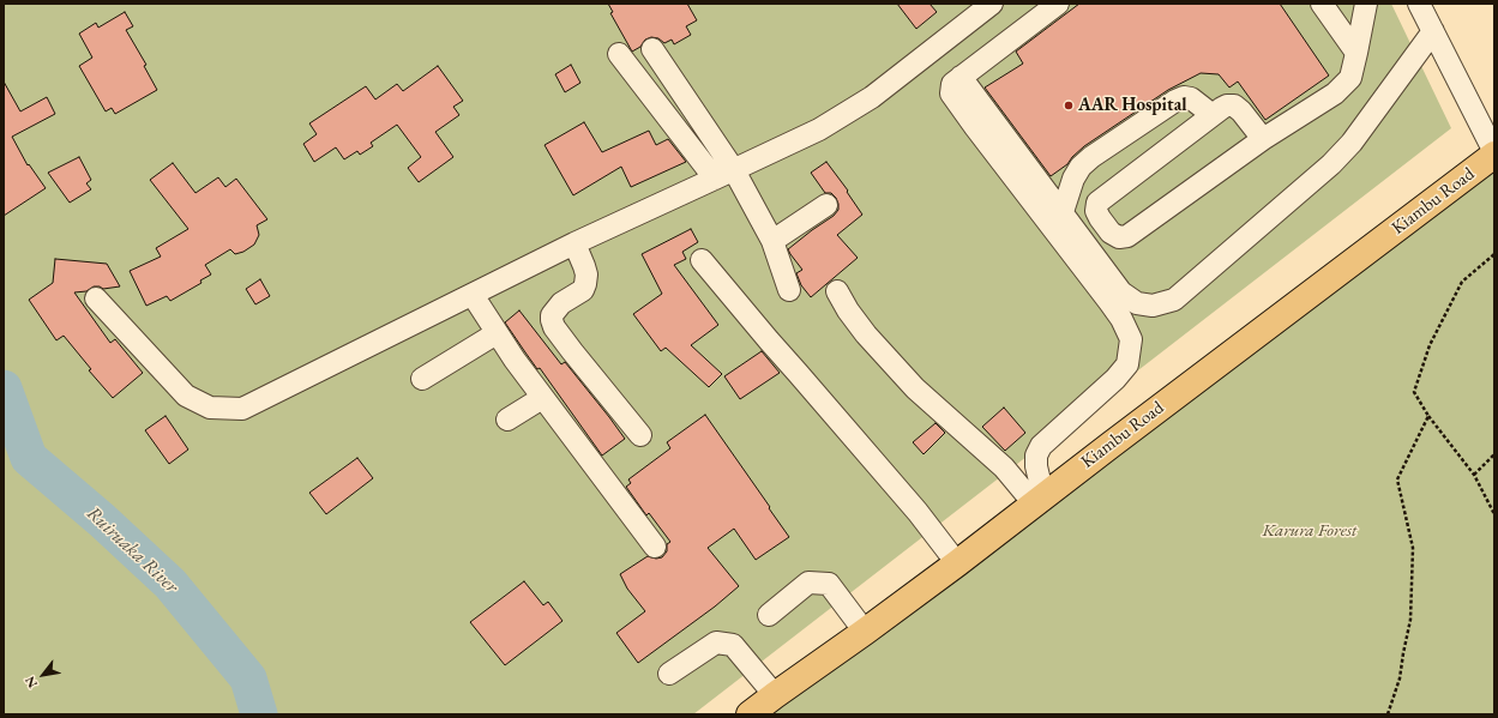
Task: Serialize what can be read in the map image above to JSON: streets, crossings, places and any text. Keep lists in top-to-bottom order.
{
  "streets": {
    "highway": ["Kiambu Road"]
  },
  "water": ["Ruiruaka River"],
  "parks": ["Karura Forest"],
  "places": ["AAR Hospital"],
  "north": "bottom left"
}
